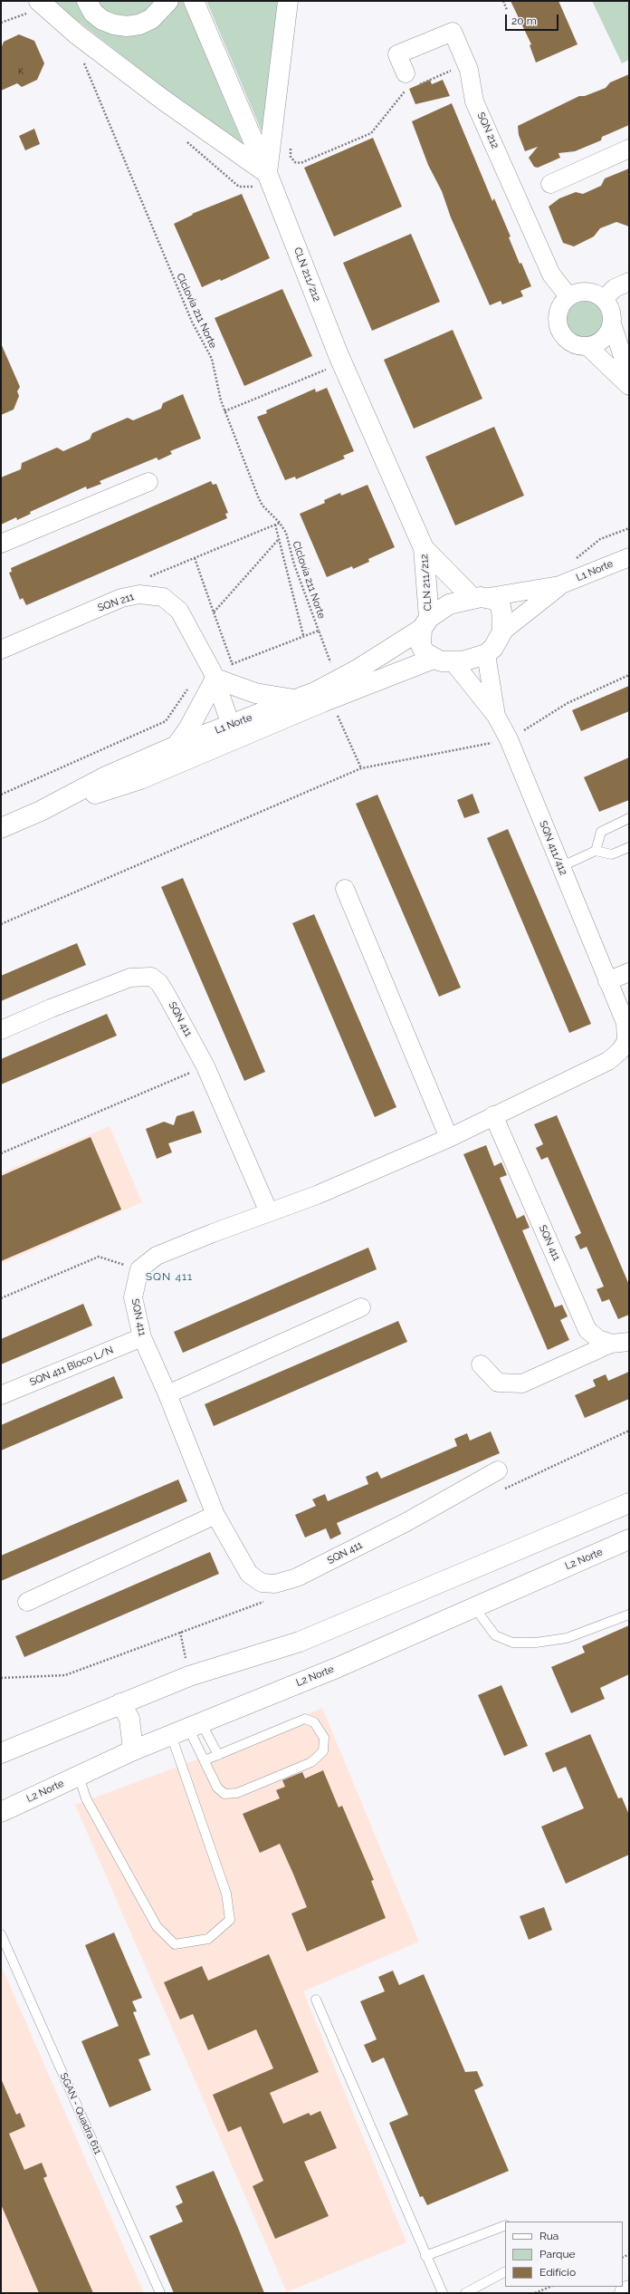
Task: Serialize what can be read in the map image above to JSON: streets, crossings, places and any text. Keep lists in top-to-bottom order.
{
  "streets": {
    "street": [
      "SQN 212",
      "CLN 211/212",
      "L1 Norte",
      "SQN 211",
      "SQN 411/412",
      "SQN 411",
      "SQN 411 Bloco L/N",
      "L2 Norte"
    ],
    "lane": ["SGAN - Quadra 611"],
    "path": ["Clclovia 211 Norte"]
  },
  "crossings": [
    ["CLN 211/212", "L1 Norte"],
    ["CLN 211/212", "SQN 411/412"],
    ["L1 Norte", "SQN 211"],
    ["L1 Norte", "SQN 411/412"],
    ["SQN 411", "SQN 411 Bloco L/N"]
  ],
  "districts": ["SQN 411"],
  "house_numbers": ["K"],
  "legend": ["Rua", "Parque", "Edifício"],
  "scale_bar": "20 m"
}
